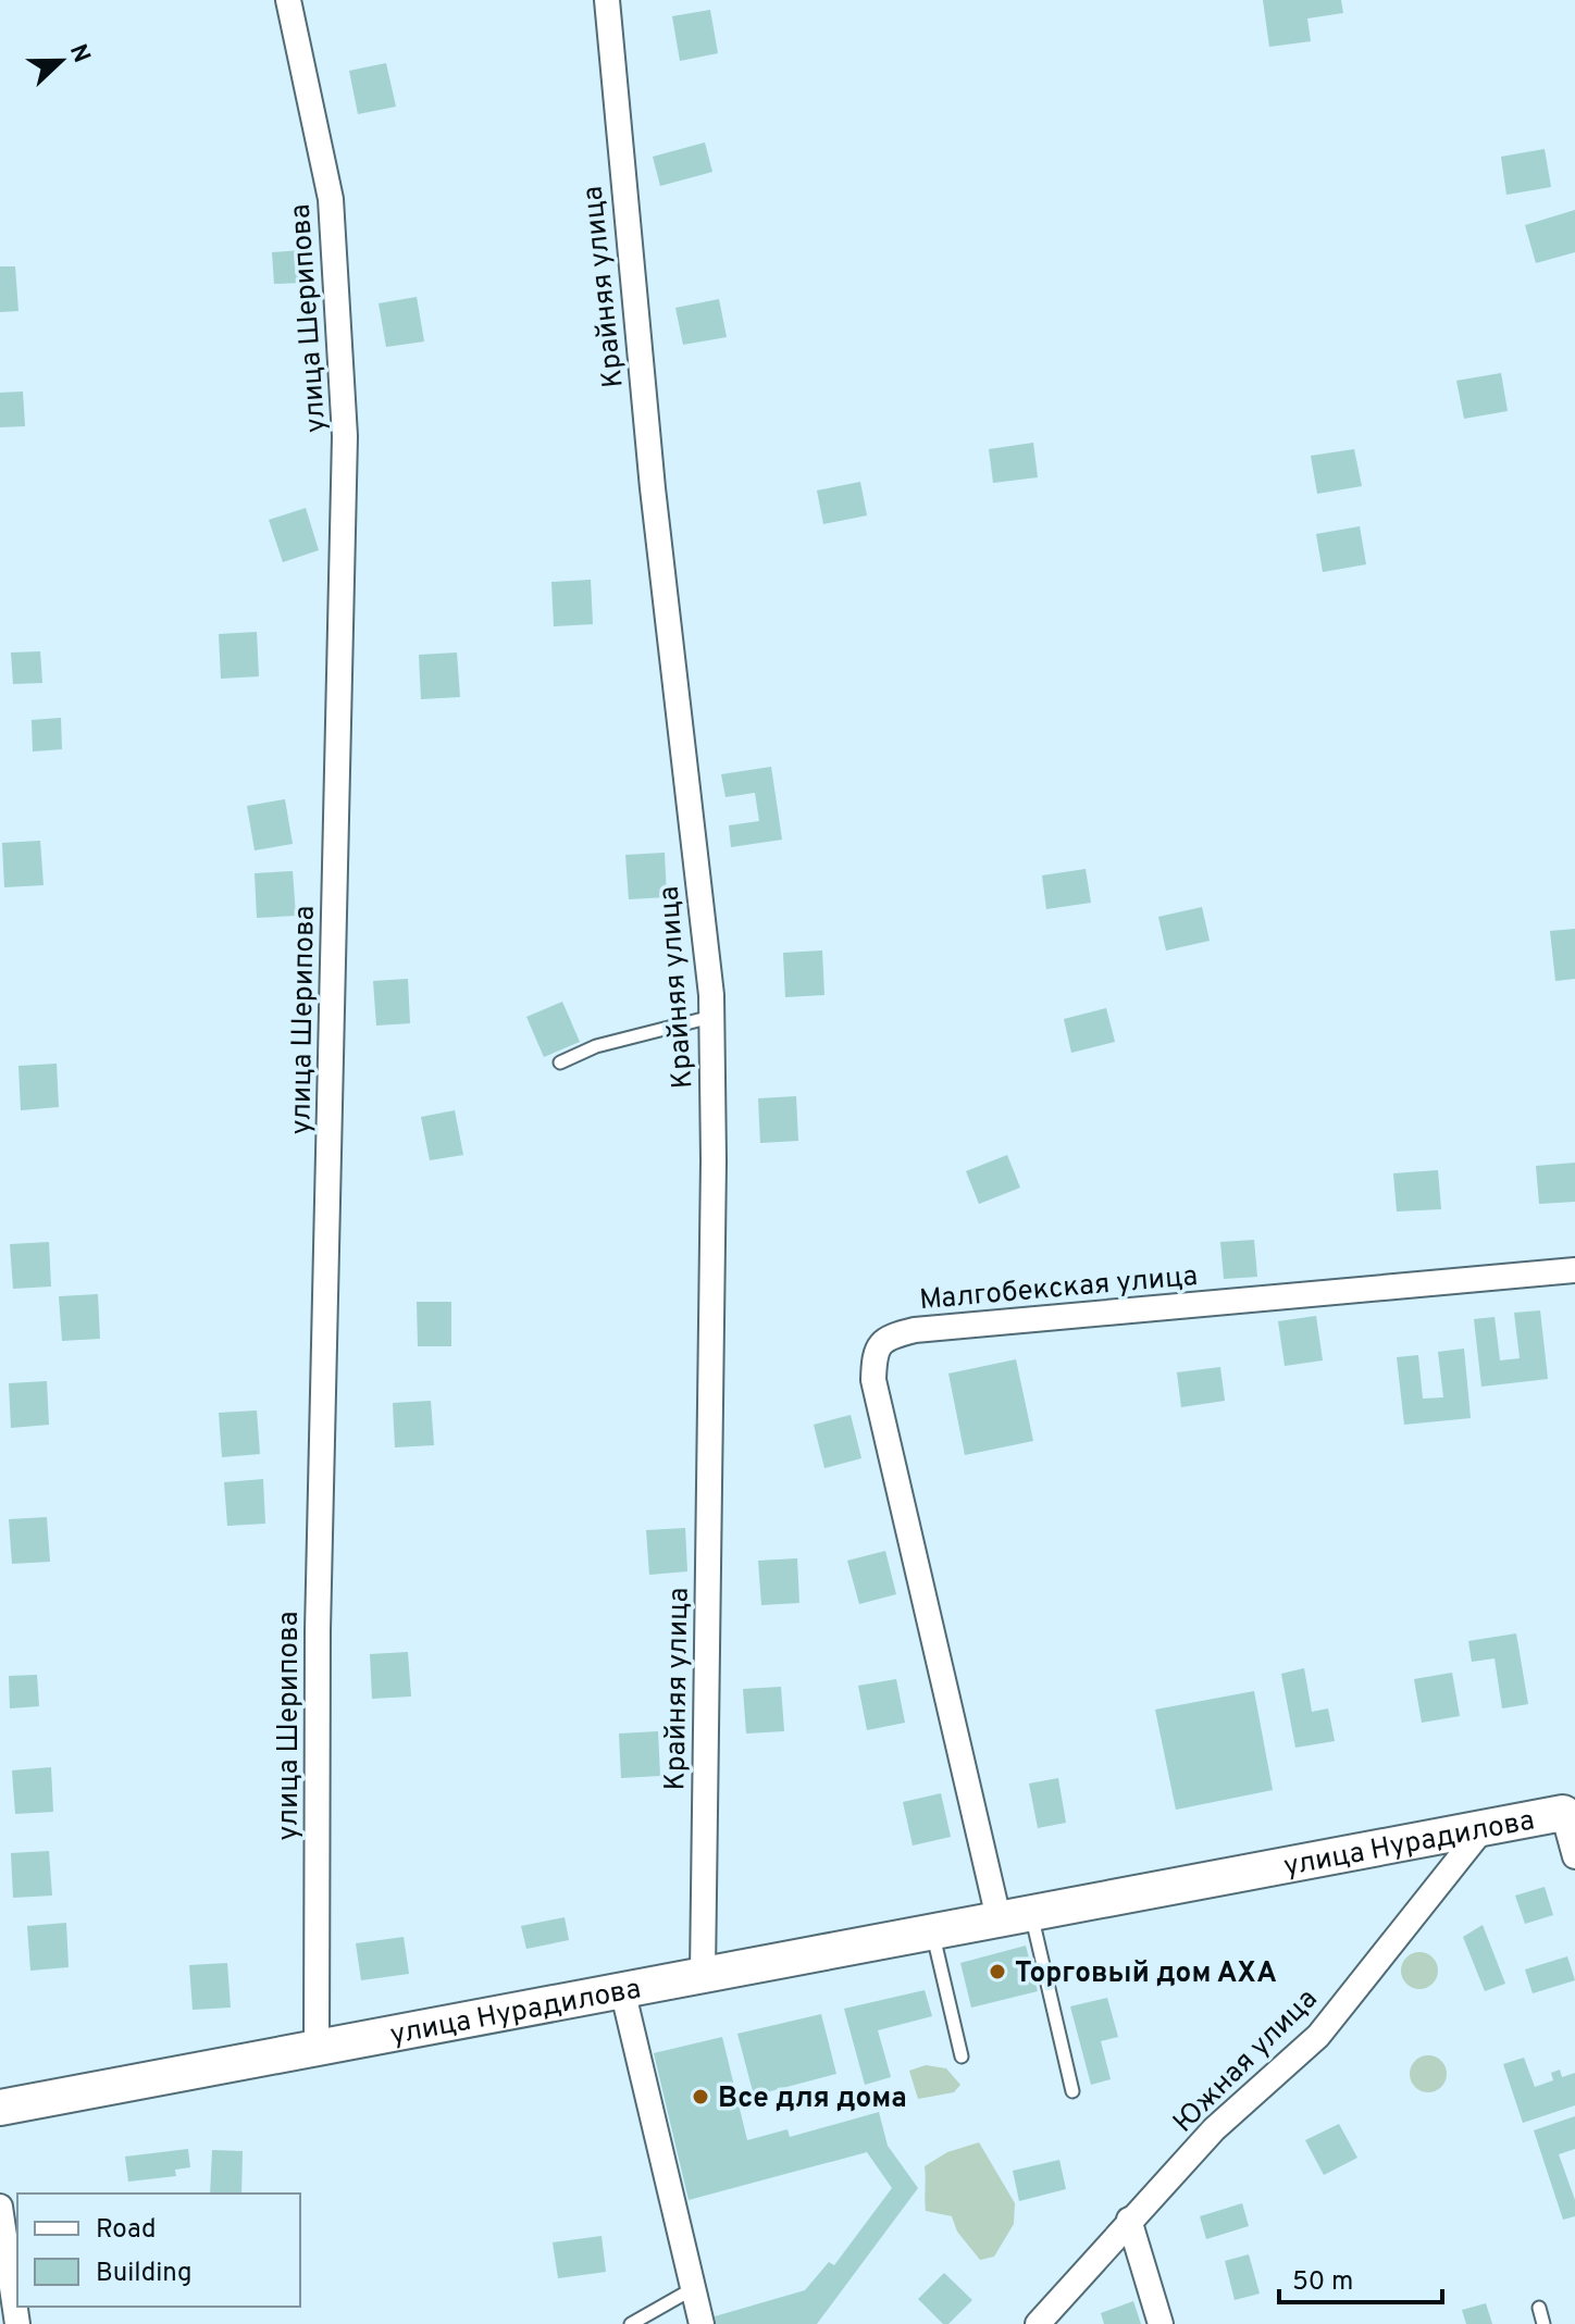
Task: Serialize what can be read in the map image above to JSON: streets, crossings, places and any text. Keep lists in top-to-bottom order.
{
  "streets": {
    "street": [
      "Крайняя улица",
      "улица Шерипова",
      "Малгобекская улица",
      "улица Нурадилова",
      "Южная улица"
    ]
  },
  "crossings": [
    ["Крайняя улица", "улица Нурадилова"],
    ["улица Шерипова", "улица Нурадилова"],
    ["Малгобекская улица", "улица Нурадилова"],
    ["улица Нурадилова", "Южная улица"]
  ],
  "places": ["Торговый дом АХА", "Все для дома"],
  "legend": ["Road", "Building"],
  "scale_bar": "50 m",
  "north": "right"
}
